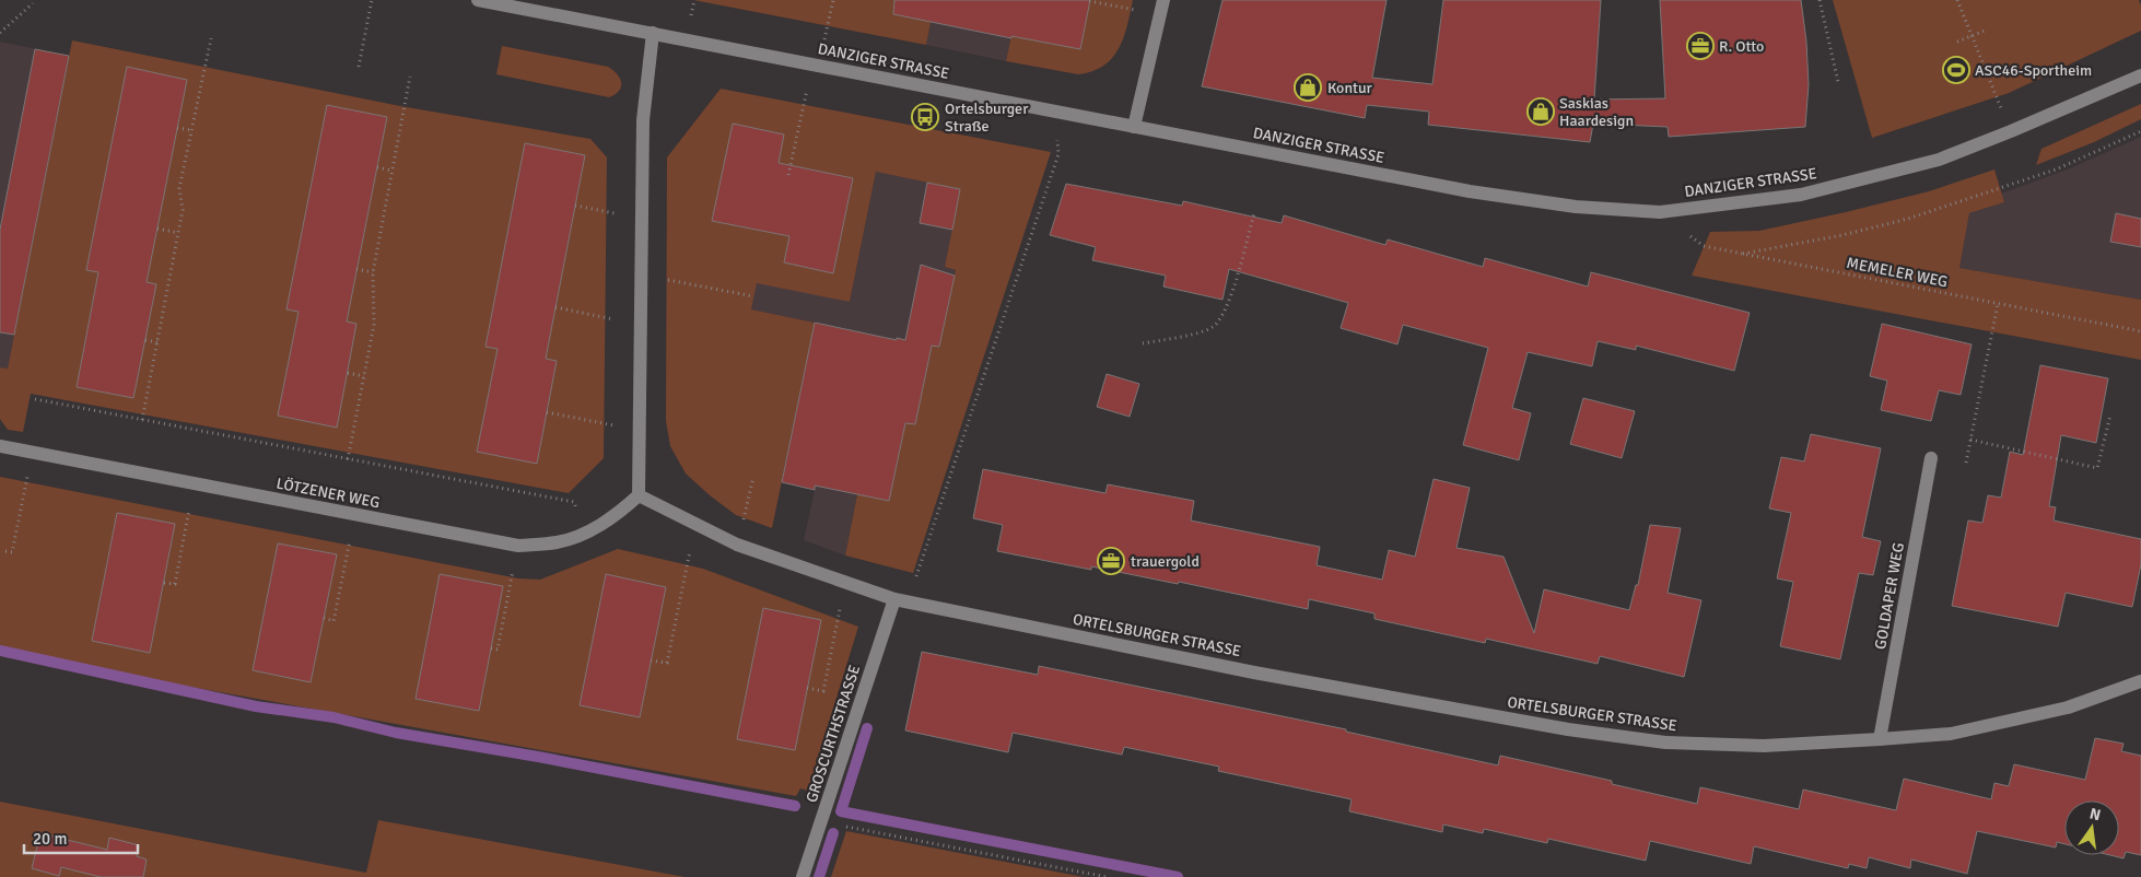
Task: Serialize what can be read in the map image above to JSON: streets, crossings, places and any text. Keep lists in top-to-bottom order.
{
  "streets": {
    "street": [
      "DANZIGER STRASSE",
      "LÖTZENER WEG",
      "GOLDAPER WEG",
      "ORTELSBURGER STRASSE",
      "GROSCURTHSTRASSE"
    ],
    "path": ["MEMELER WEG"]
  },
  "crossings": [
    ["DANZIGER STRASSE", "MEMELER WEG"],
    ["LÖTZENER WEG", "ORTELSBURGER STRASSE"],
    ["GOLDAPER WEG", "ORTELSBURGER STRASSE"],
    ["ORTELSBURGER STRASSE", "GROSCURTHSTRASSE"]
  ],
  "places": {
    "office": ["R. Otto", "trauergold"],
    "sports": ["ASC46-Sportheim"],
    "shop": ["Kontur", "Saskias Haardesign"],
    "bus stop": ["Ortelsburger Straße"]
  },
  "scale_bar": "20 m",
  "north": "top"
}
